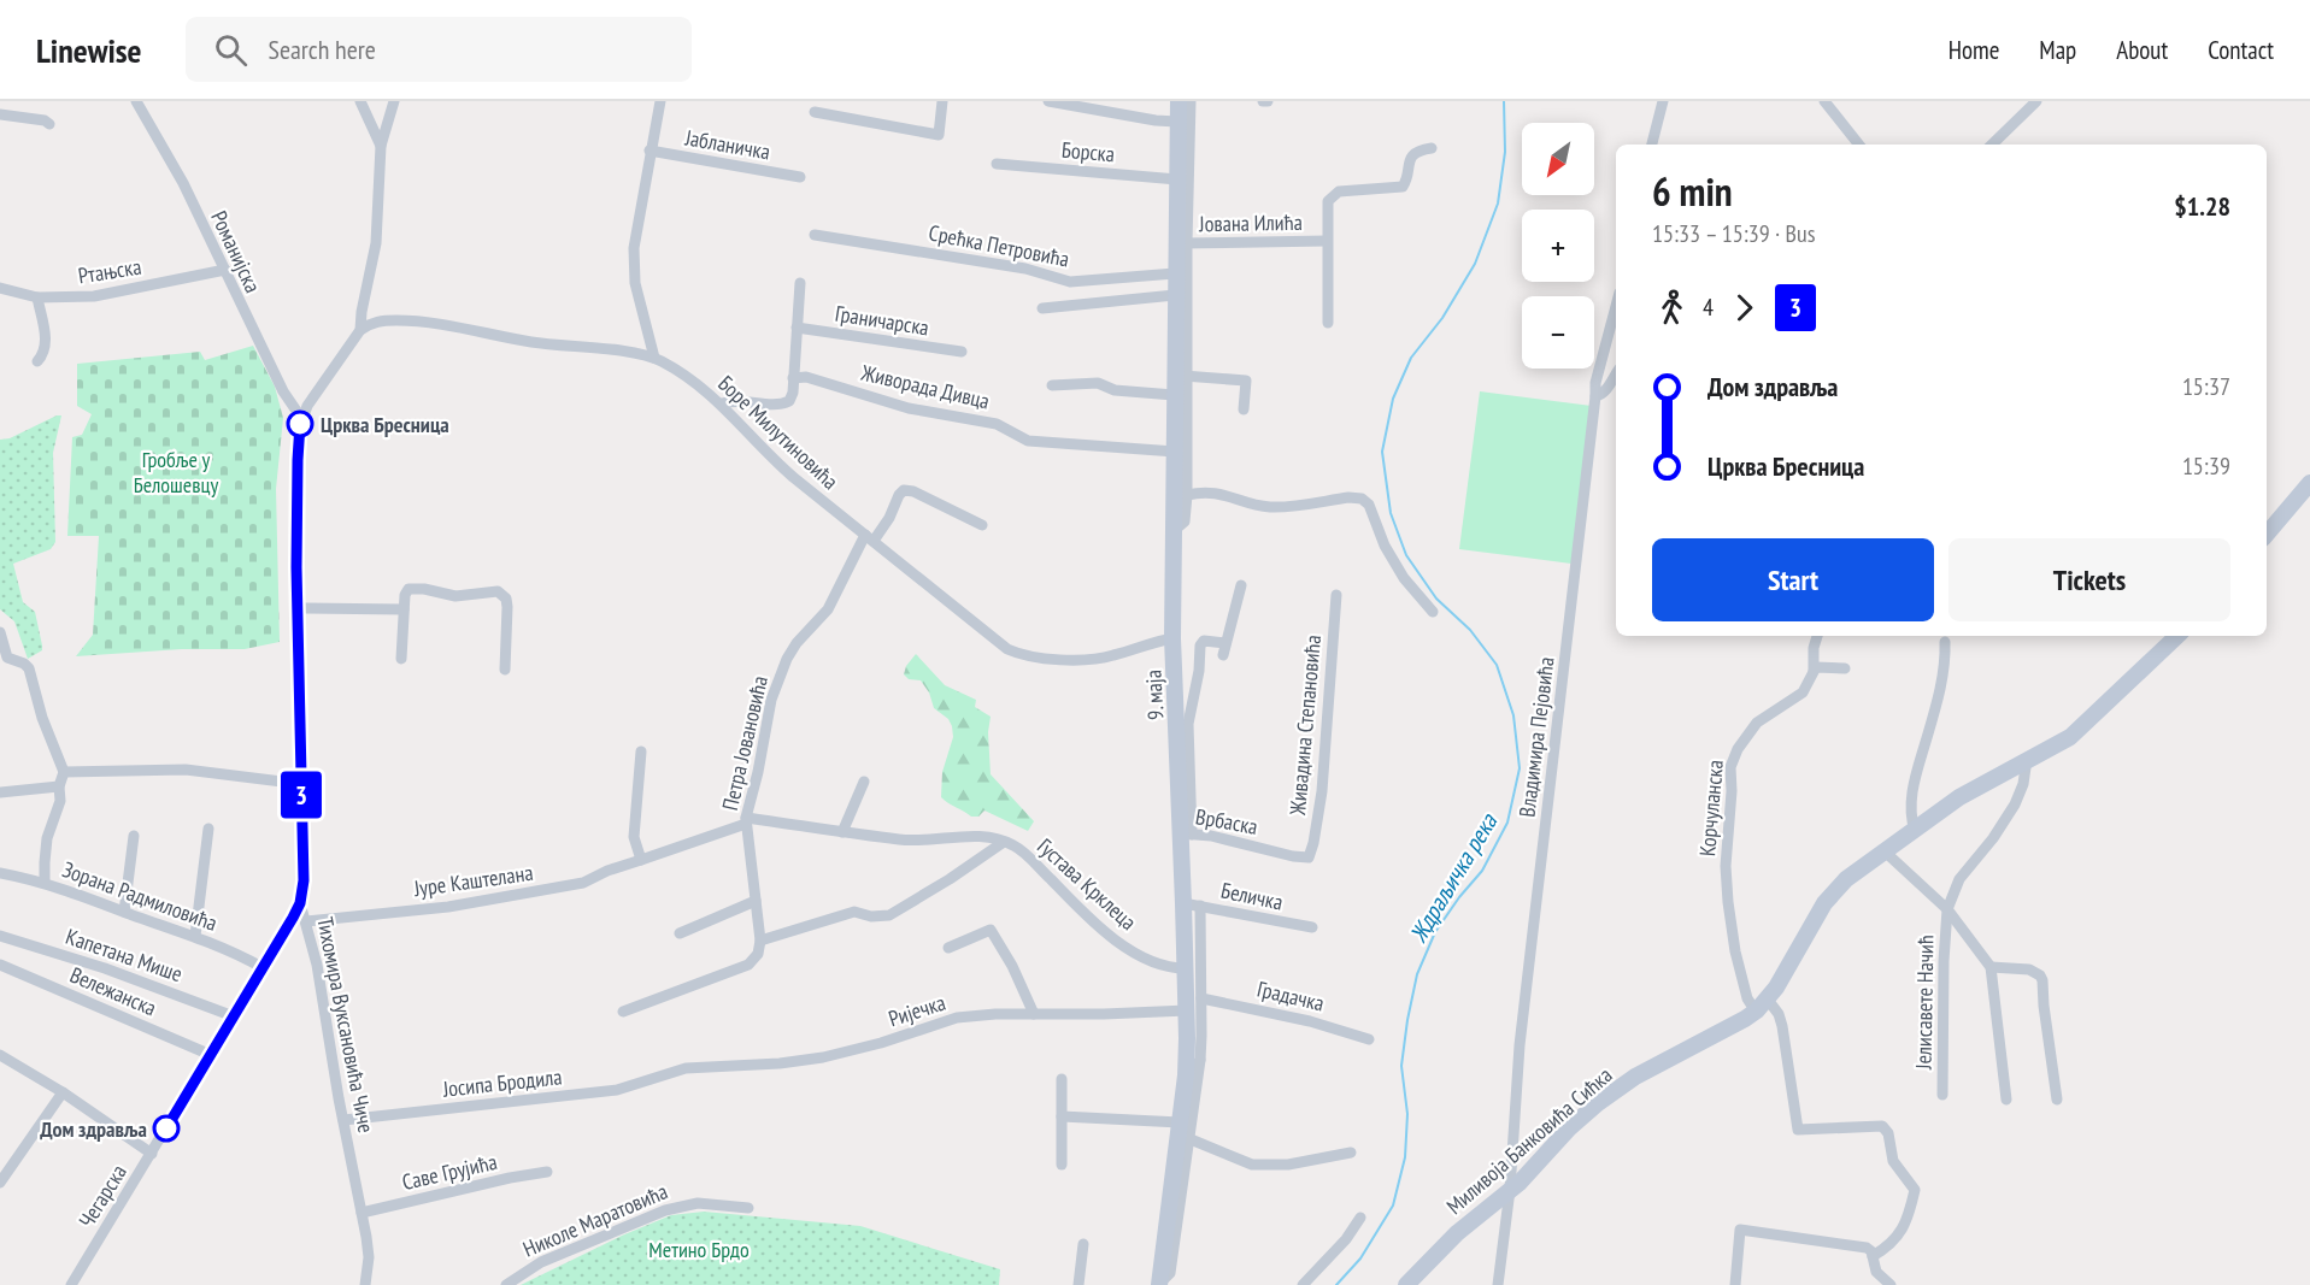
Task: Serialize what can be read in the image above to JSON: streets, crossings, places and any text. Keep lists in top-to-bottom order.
{
  "streets": {
    "main road": ["9. маја", "Миливоја Банковића Сићка"],
    "street": [
      "Јабланичка",
      "Борска",
      "Јована Илића",
      "Срећка Петровића",
      "Романијска",
      "Ртањска",
      "Граничарска",
      "Живорада Дивца",
      "Боре Милутиновића",
      "Живадина Степановића",
      "Владимира Пејовића",
      "Петра Јовановића",
      "Корчуланска",
      "Врбаска",
      "Јуре Каштелана",
      "Густава Крклеца",
      "Зорана Радмиловића",
      "Беличка",
      "Капетана Мише",
      "Вележанска",
      "Градачка",
      "Јелисавете Начић",
      "Ријечка",
      "Тихомира Вуксановића Чиче",
      "Јосипа Бродила",
      "Саве Грујића",
      "Чегарска",
      "Николе Маратовића"
    ]
  },
  "crossings": [
    ["Борска", "9. маја"],
    ["Јована Илића", "9. маја"],
    ["Срећка Петровића", "9. маја"],
    ["Романијска", "Ртањска"],
    ["Романијска", "Тихомира Вуксановића Чиче"],
    ["Живорада Дивца", "9. маја"],
    ["Боре Милутиновића", "9. маја"],
    ["Боре Милутиновића", "Петра Јовановића"],
    ["Боре Милутиновића", "Тихомира Вуксановића Чиче"],
    ["9. маја", "Врбаска"],
    ["9. маја", "Густава Крклеца"],
    ["9. маја", "Беличка"],
    ["9. маја", "Ријечка"],
    ["Живадина Степановића", "Врбаска"],
    ["Владимира Пејовића", "Миливоја Банковића Сићка"],
    ["Петра Јовановића", "Јуре Каштелана"],
    ["Петра Јовановића", "Густава Крклеца"],
    ["Корчуланска", "Миливоја Банковића Сићка"],
    ["Јуре Каштелана", "Густава Крклеца"],
    ["Јуре Каштелана", "Тихомира Вуксановића Чиче"],
    ["Зорана Радмиловића", "Чегарска"],
    ["Капетана Мише", "Чегарска"],
    ["Вележанска", "Чегарска"],
    ["Јелисавете Начић", "Миливоја Банковића Сићка"],
    ["Ријечка", "Јосипа Бродила"],
    ["Тихомира Вуксановића Чиче", "Јосипа Бродила"],
    ["Тихомира Вуксановића Чиче", "Саве Грујића"],
    ["Тихомира Вуксановића Чиче", "Чегарска"]
  ],
  "water": ["Ждраљичка река"],
  "parks": ["Гробље у Белошевцу", "Метино Брдо"],
  "places": ["Црква Бресница", "Дом здравља"],
  "lines": ["bus line 3"],
  "north": "bottom left",
  "page": {
    "header": "Linewise",
    "search": "Search here",
    "nav": [
      "Home",
      "Map",
      "About",
      "Contact"
    ],
    "on_map": "3",
    "map_buttons": ["+", "−"],
    "heading": ["6 min", "15:33 – 15:39 · Bus", "$1.28"],
    "legs": ["4", "3"],
    "list": [
      {
        "name": "Дом здравља",
        "value": "15:37"
      },
      {
        "name": "Црква Бресница",
        "value": "15:39"
      }
    ],
    "buttons": ["Start", "Tickets"]
  }
}
